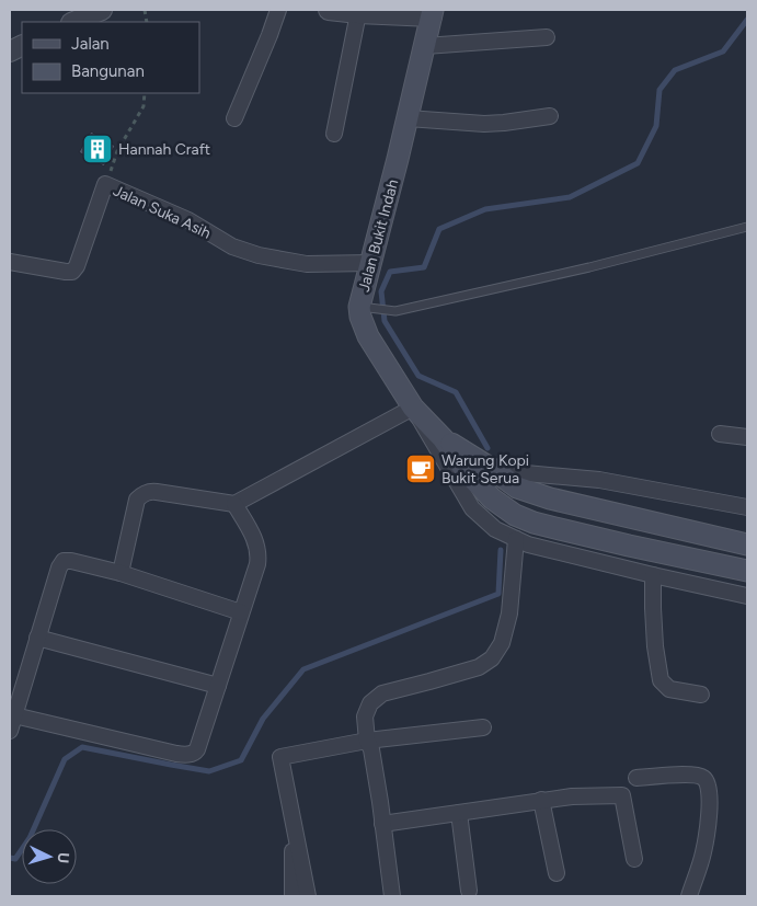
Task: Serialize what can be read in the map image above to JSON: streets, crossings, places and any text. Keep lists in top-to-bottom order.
{
  "streets": {
    "main road": ["Jalan Bukit Indah"],
    "street": ["Jalan Suka Asih"]
  },
  "crossings": [
    ["Jalan Suka Asih", "Jalan Bukit Indah"]
  ],
  "places": {
    "building": ["Hannah Craft"],
    "cafe": ["Warung Kopi Bukit Serua"]
  },
  "legend": ["Jalan", "Bangunan"],
  "north": "right"
}
